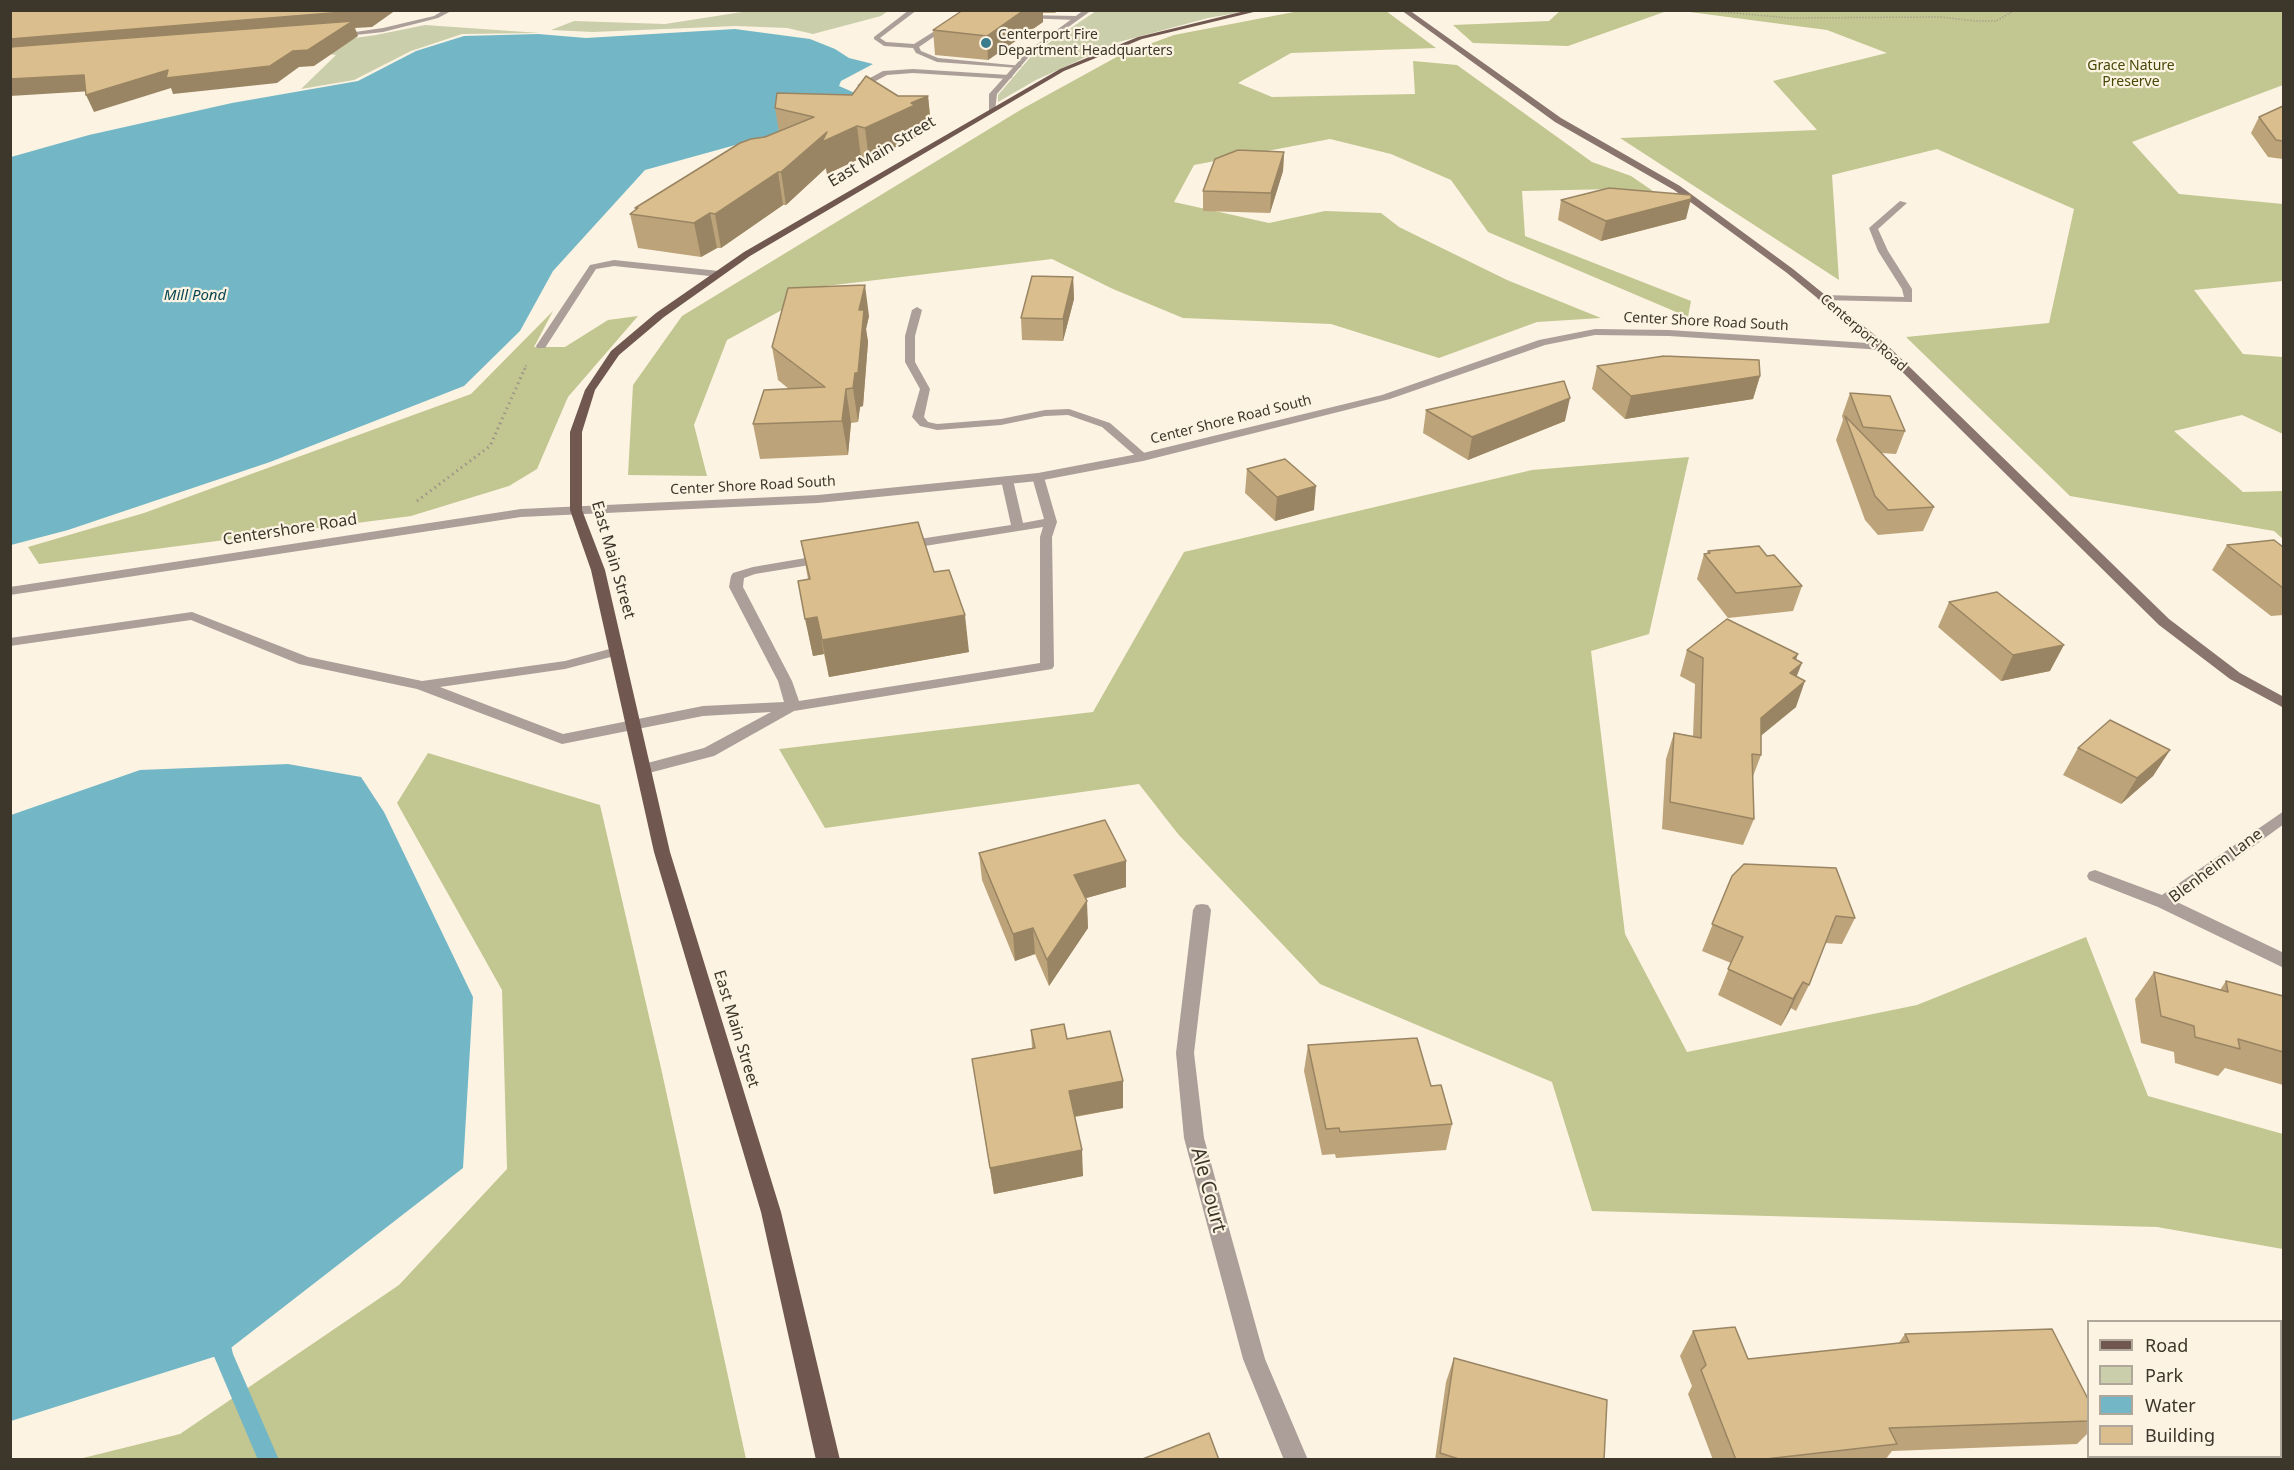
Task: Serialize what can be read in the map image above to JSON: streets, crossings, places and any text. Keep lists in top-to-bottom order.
{
  "streets": {
    "main road": ["East Main Street", "Centerport Road"],
    "street": [
      "Center Shore Road South",
      "Centershore Road",
      "Blenheim Lane",
      "Ale Court"
    ]
  },
  "crossings": [
    ["East Main Street", "Center Shore Road South"],
    ["East Main Street", "Centershore Road"],
    ["Center Shore Road South", "Centerport Road"],
    ["Center Shore Road South", "Centershore Road"]
  ],
  "water": ["Mill Pond"],
  "parks": ["Grace Nature Preserve"],
  "places": ["Centerport Fire Department Headquarters"],
  "legend": [
    "Road",
    "Park",
    "Water",
    "Building"
  ]
}
